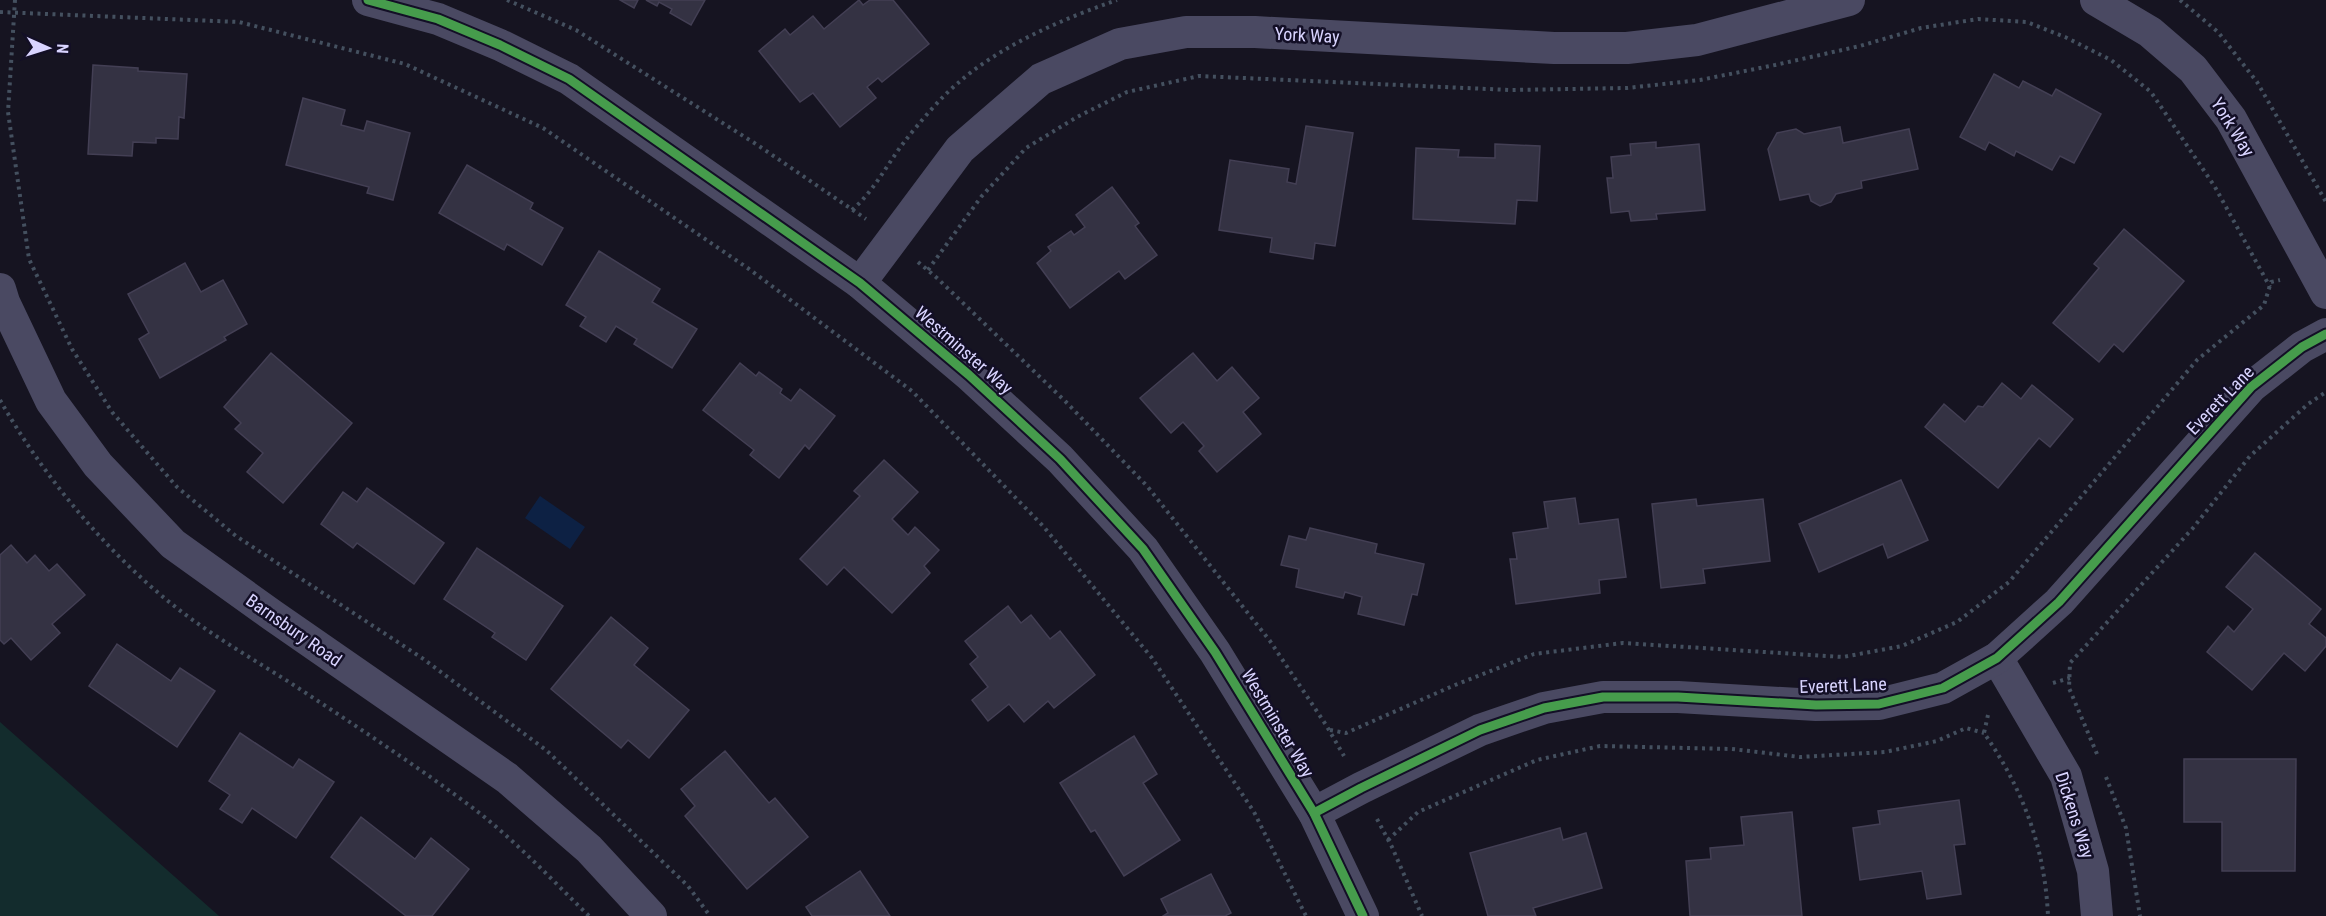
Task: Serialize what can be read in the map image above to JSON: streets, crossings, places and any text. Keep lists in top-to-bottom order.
{
  "streets": {
    "street": [
      "York Way",
      "Westminster Way",
      "Everett Lane",
      "Barnsbury Road",
      "Dickens Way"
    ]
  },
  "crossings": [
    ["York Way", "Westminster Way"],
    ["Westminster Way", "Everett Lane"],
    ["Everett Lane", "Dickens Way"]
  ],
  "north": "right"
}
